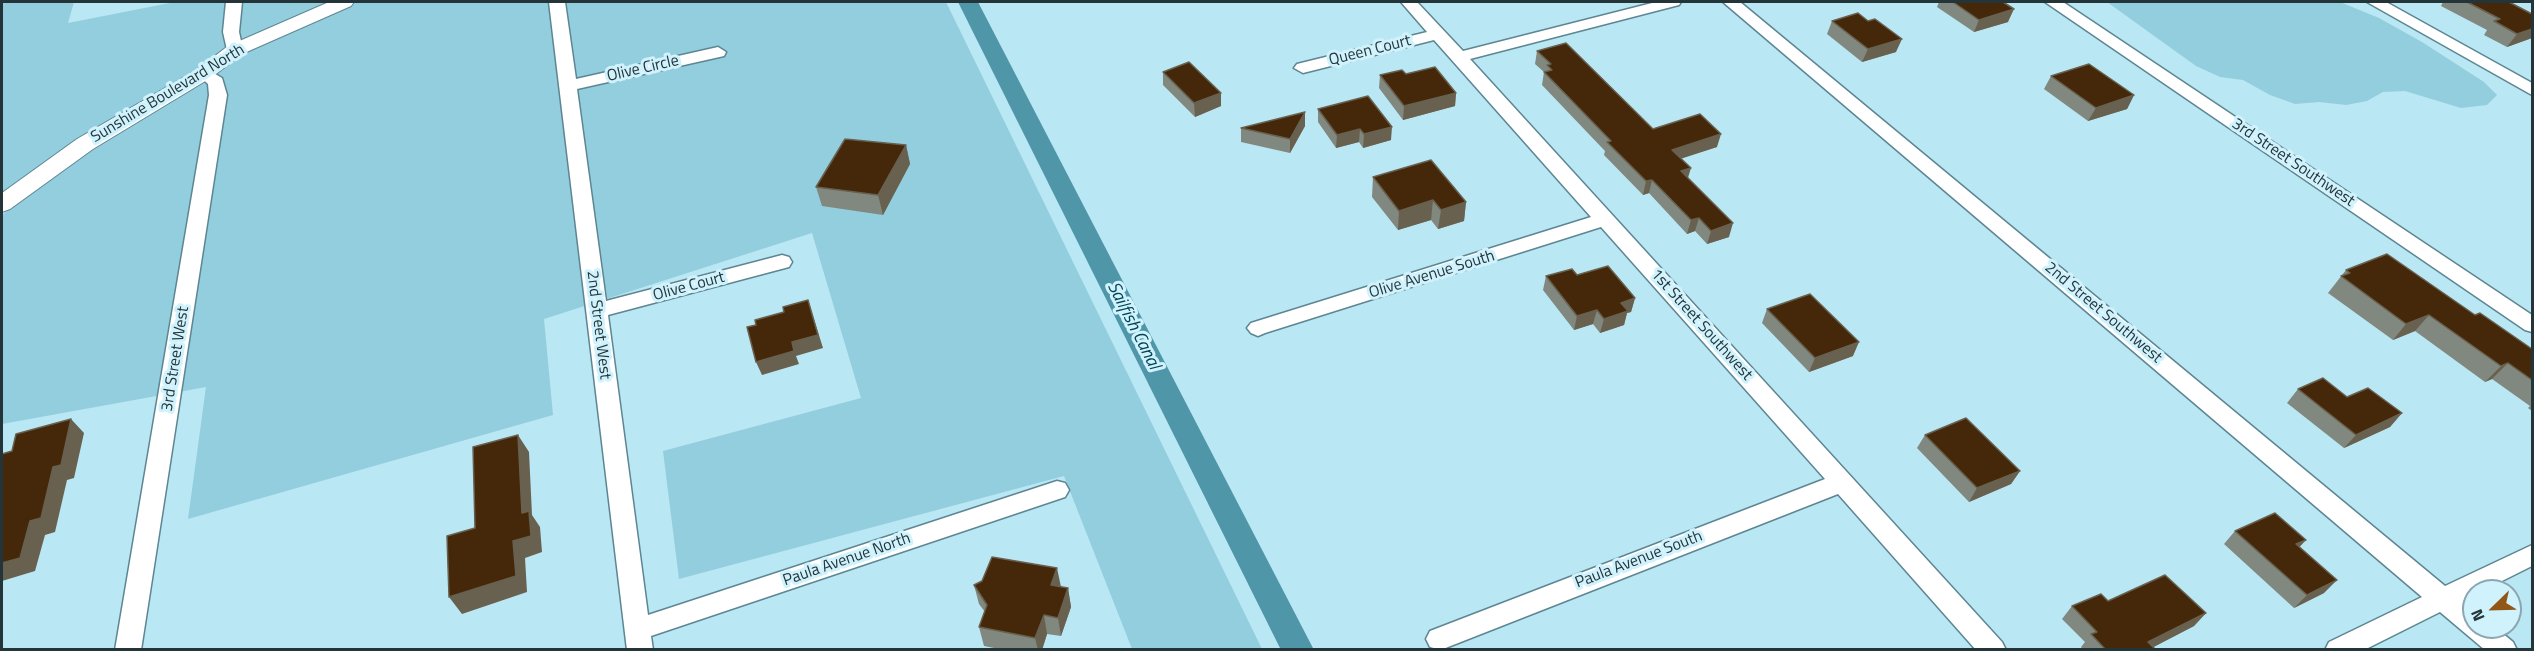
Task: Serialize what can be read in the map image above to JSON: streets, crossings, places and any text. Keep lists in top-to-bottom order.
{
  "streets": {
    "street": [
      "Queen Court",
      "Olive Circle",
      "Sunshine Boulevard North",
      "3rd Street Southwest",
      "Olive Avenue South",
      "Olive Court",
      "2nd Street Southwest",
      "2nd Street West",
      "1st Street Southwest",
      "3rd Street West",
      "Paula Avenue North",
      "Paula Avenue South"
    ]
  },
  "crossings": [
    ["Queen Court", "1st Street Southwest"],
    ["Olive Circle", "2nd Street West"],
    ["Sunshine Boulevard North", "3rd Street West"],
    ["Olive Avenue South", "1st Street Southwest"],
    ["Olive Court", "2nd Street West"],
    ["2nd Street West", "Paula Avenue North"],
    ["1st Street Southwest", "Paula Avenue South"]
  ],
  "water": ["Sailfish Canal"],
  "north": "bottom left"
}
